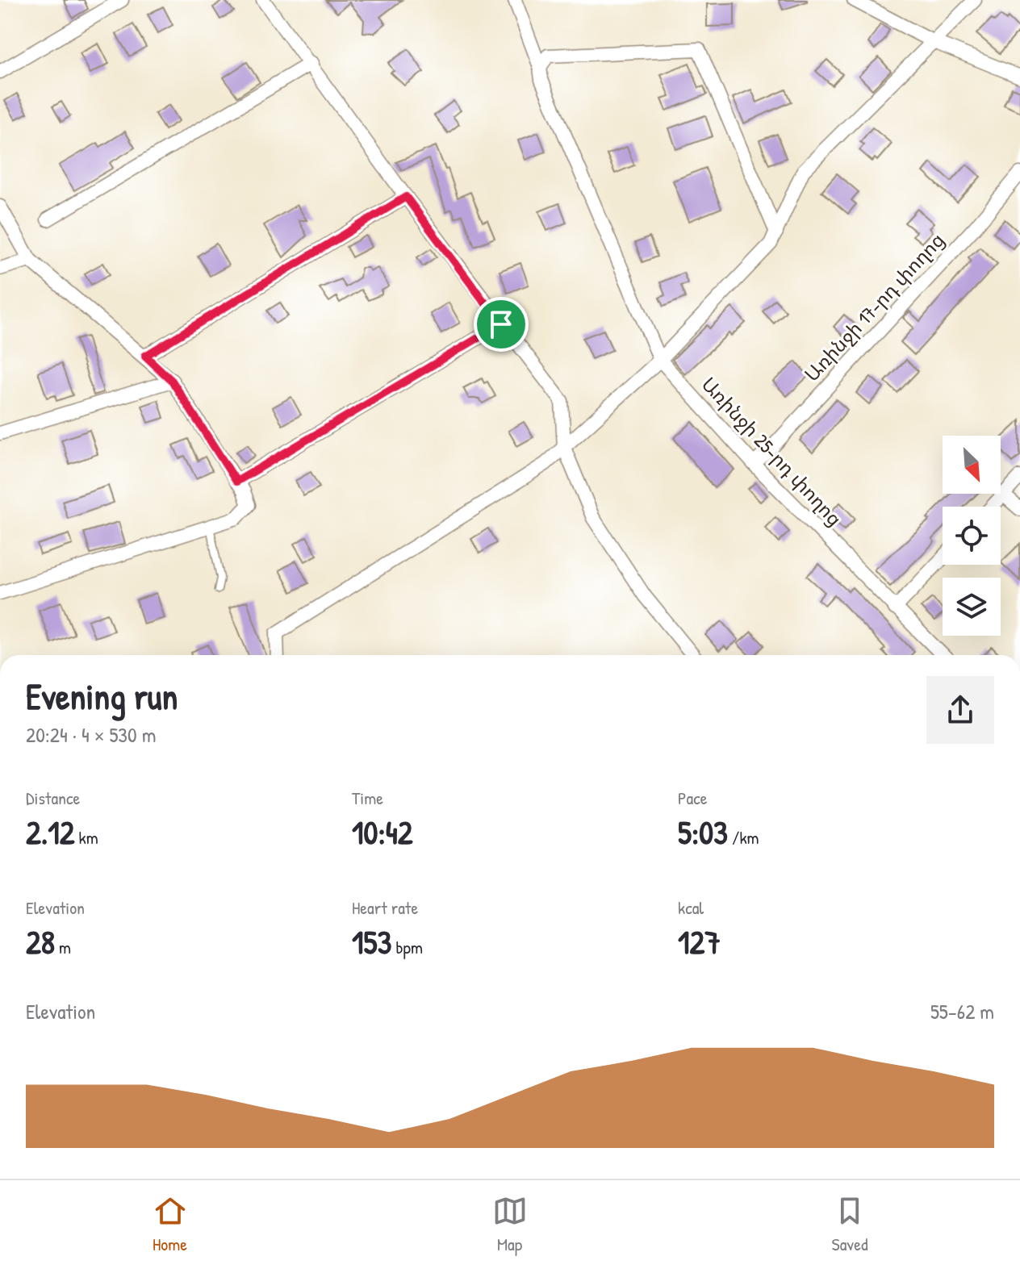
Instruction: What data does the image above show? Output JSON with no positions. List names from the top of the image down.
{
  "streets": {
    "street": ["Առինջի 17-րդ փողոց", "Առինջի 25-րդ փողոց"]
  },
  "crossings": [
    ["Առինջի 17-րդ փողոց", "Առինջի 25-րդ փողոց"]
  ],
  "north": "bottom right",
  "page": {
    "heading": ["Evening run", "20:24 · 4 × 530 m"],
    "stats": [
      ["Distance", "2.12 km"],
      ["Time", "10:42"],
      ["Pace", "5:03 /km"],
      ["Elevation", "28 m"],
      ["Heart rate", "153 bpm"],
      ["kcal", "127"]
    ],
    "chart": ["Elevation", "55–62 m"],
    "tabs": ["Home", "Map", "Saved"]
  }
}
